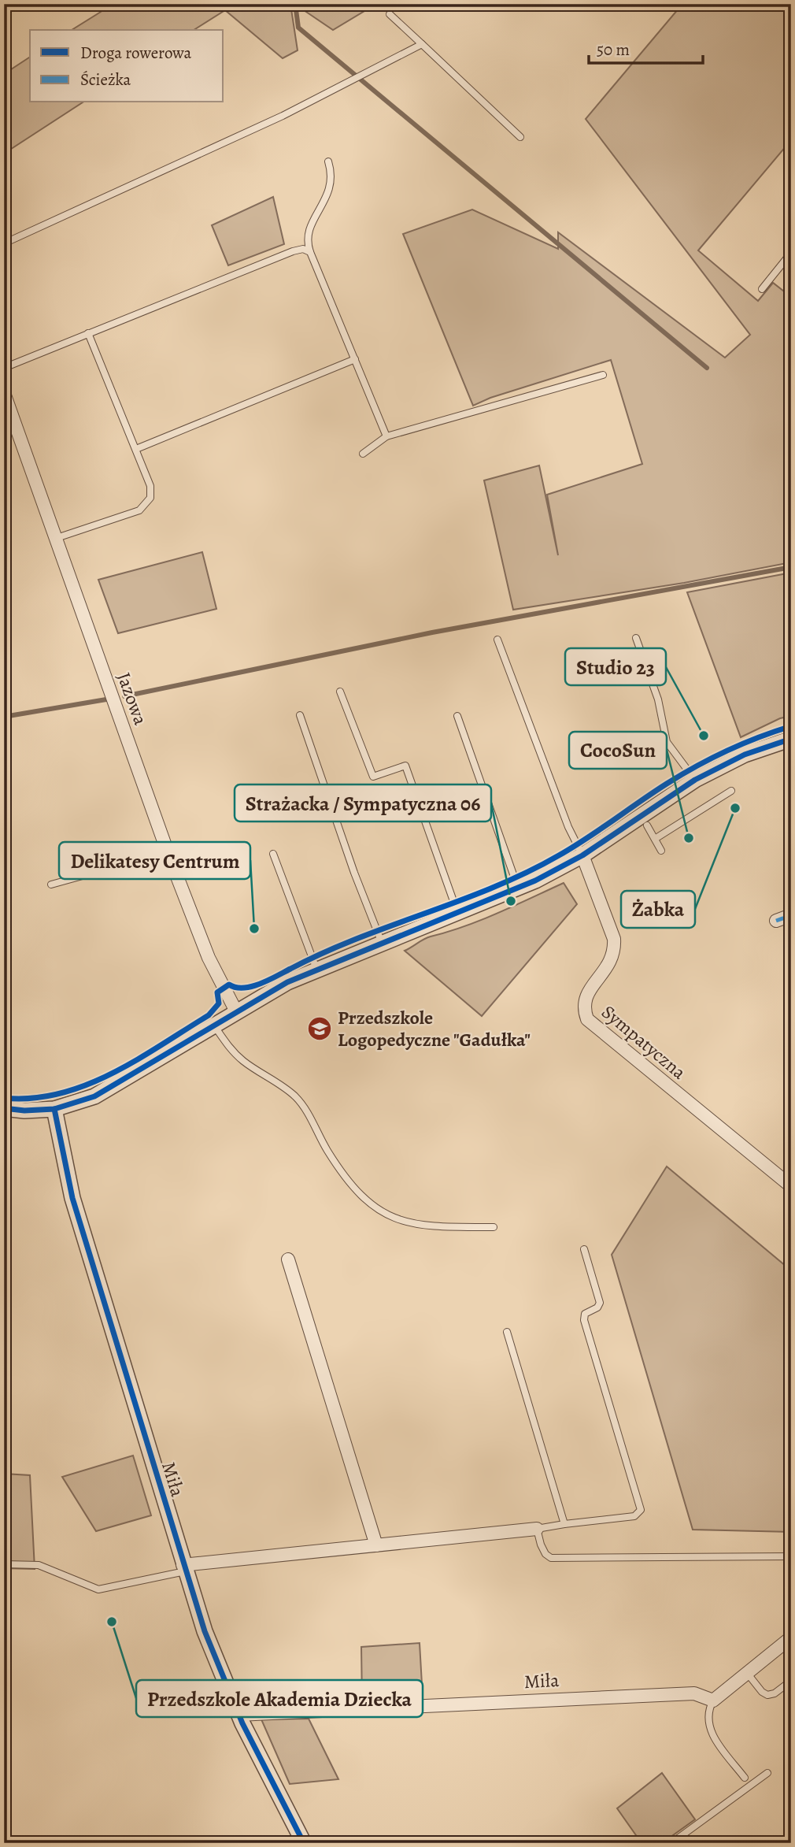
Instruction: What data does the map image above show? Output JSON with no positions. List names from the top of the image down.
{
  "streets": {
    "street": ["Jazowa", "Sympatyczna", "Miła"]
  },
  "places": {
    "other": [
      "Studio 23",
      "Żabka",
      "CocoSun",
      "Strażacka / Sympatyczna 06",
      "Delikatesy Centrum",
      "Przedszkole Akademia Dziecka"
    ],
    "school or university": ["Przedszkole Logopedyczne \"Gadułka\""]
  },
  "legend": ["Droga rowerowa", "Ścieżka"],
  "scale_bar": "50 m"
}
